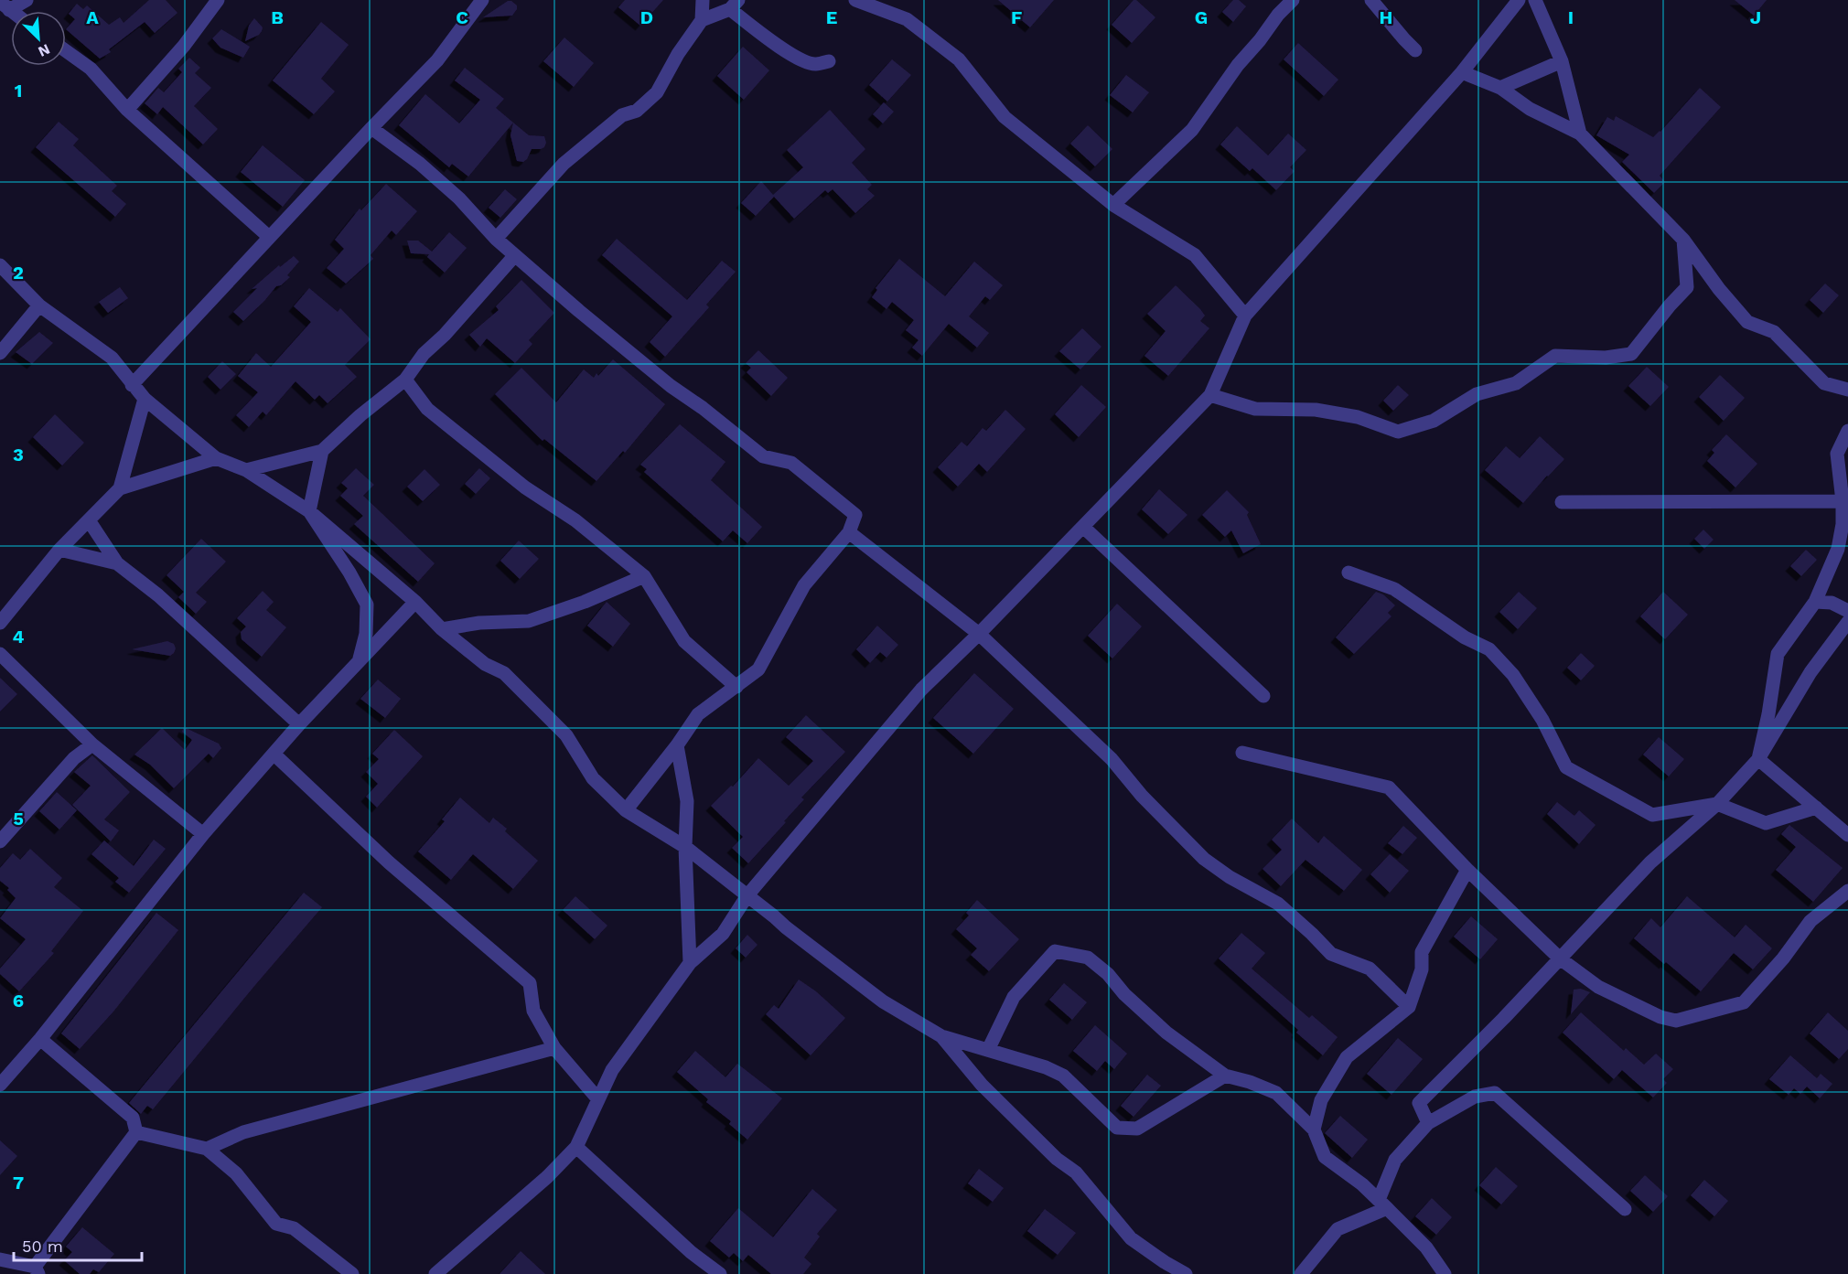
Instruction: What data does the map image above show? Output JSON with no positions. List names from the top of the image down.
{
  "scale_bar": "50 m",
  "north": "bottom right",
  "grid": {
    "columns": [
      "A",
      "B",
      "C",
      "D",
      "E",
      "F",
      "G",
      "H",
      "I",
      "J"
    ],
    "rows": [
      "1",
      "2",
      "3",
      "4",
      "5",
      "6",
      "7"
    ]
  }
}
